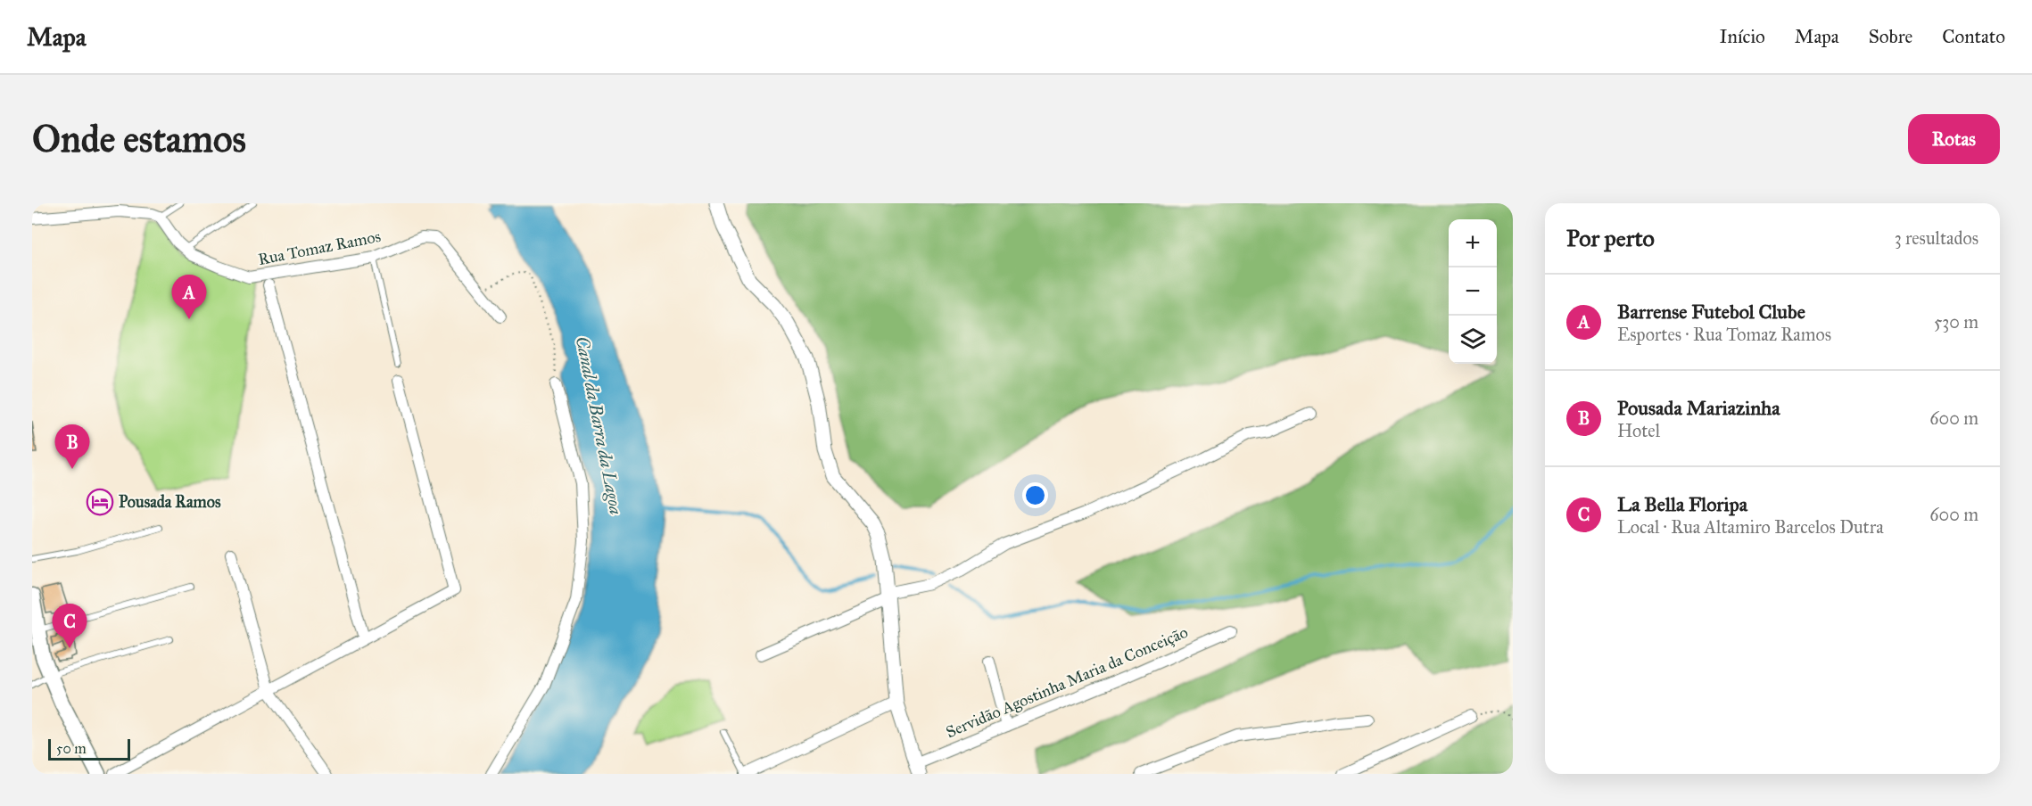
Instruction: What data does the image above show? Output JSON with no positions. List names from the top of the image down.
{
  "streets": {
    "street": ["Rua Tomaz Ramos", "Servidão Agostinha Maria da Conceição"]
  },
  "water": ["Canal da Barra da Lagoa"],
  "places": {
    "hotel": ["Pousada Ramos"]
  },
  "scale_bar": "50 m",
  "page": {
    "header": "Mapa",
    "nav": [
      "Início",
      "Mapa",
      "Sobre",
      "Contato"
    ],
    "buttons": "Rotas",
    "title": "Onde estamos",
    "heading": ["Por perto", "3 resultados"],
    "map_buttons": ["+", "−"],
    "list": [
      {
        "mark": "A",
        "name": "Barrense Futebol Clube",
        "note": "Esportes · Rua Tomaz Ramos",
        "value": "530 m"
      },
      {
        "mark": "B",
        "name": "Pousada Mariazinha",
        "note": "Hotel",
        "value": "600 m"
      },
      {
        "mark": "C",
        "name": "La Bella Floripa",
        "note": "Local · Rua Altamiro Barcelos Dutra",
        "value": "600 m"
      }
    ],
    "pins": ["A", "B", "C"],
    "scale": "50 m"
  }
}
